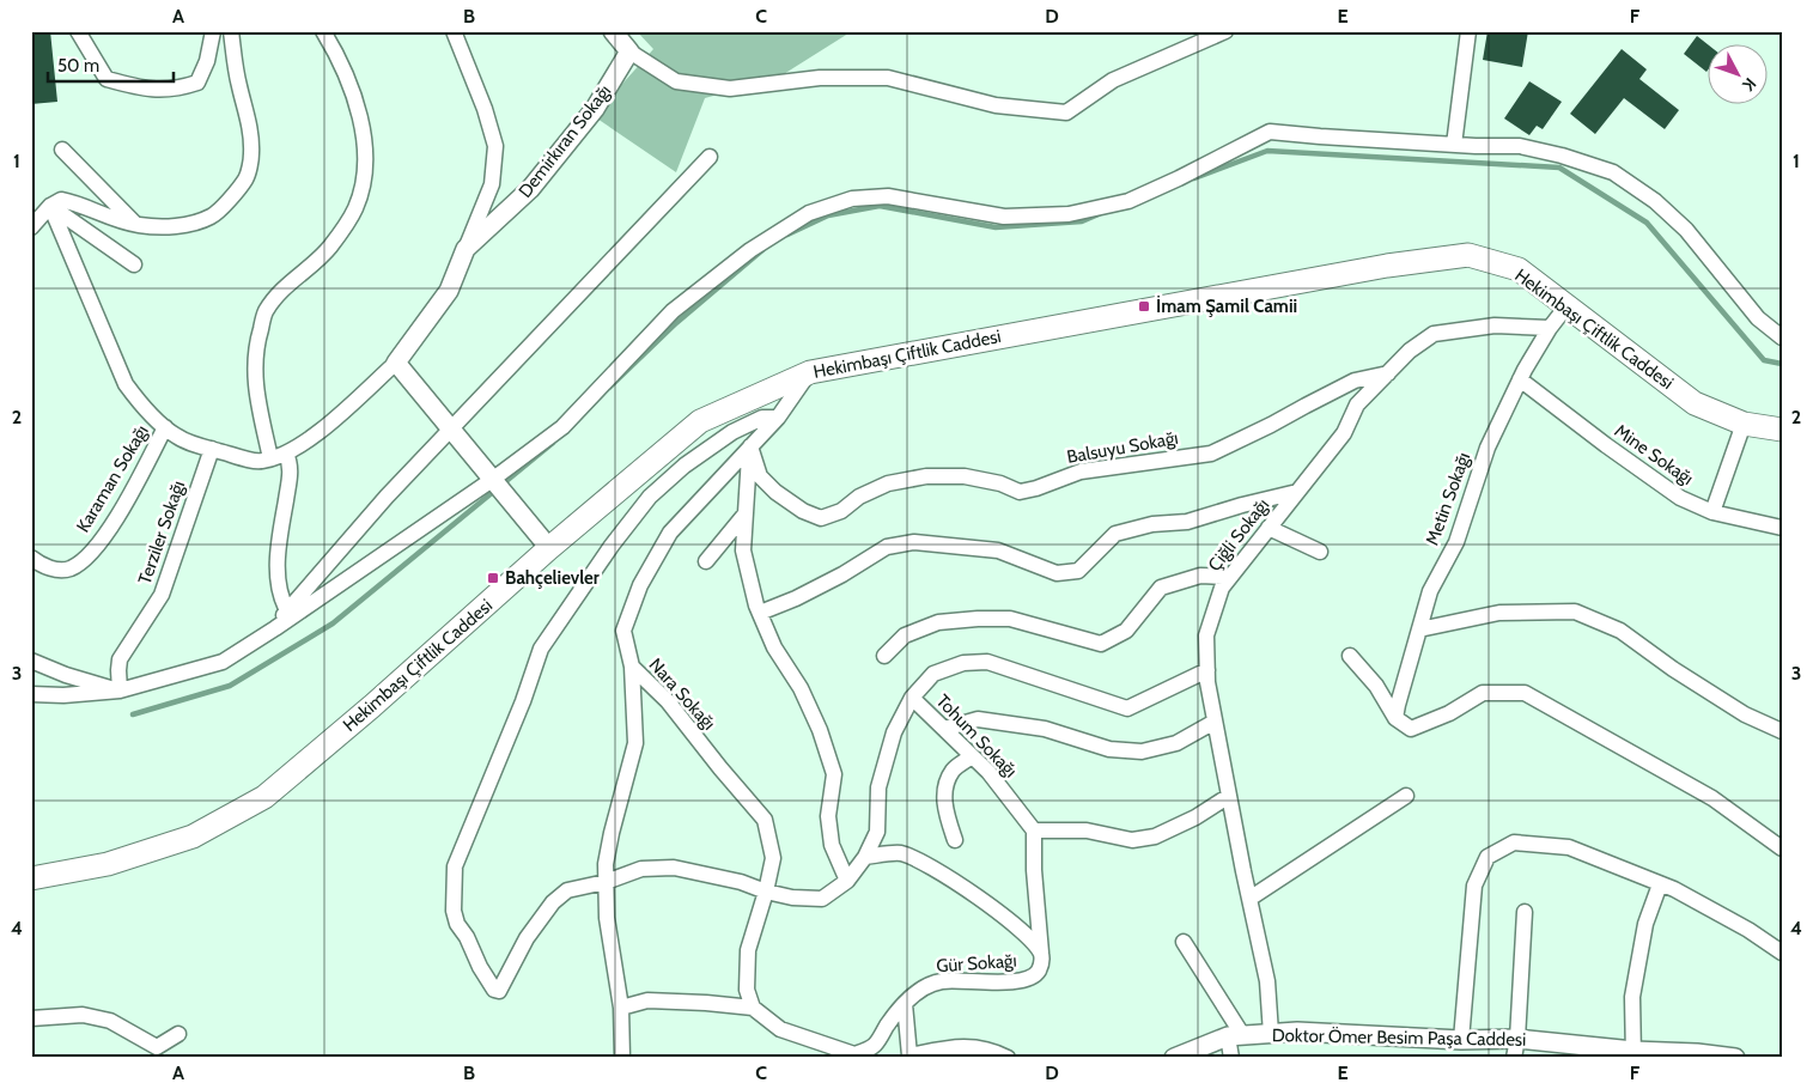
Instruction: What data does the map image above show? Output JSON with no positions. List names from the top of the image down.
{
  "streets": {
    "main road": ["Hekimbaşı Çiftlik Caddesi"],
    "street": [
      "Demirkıran Sokağı",
      "Balsuyu Sokağı",
      "Mine Sokağı",
      "Karaman Sokağı",
      "Metin Sokağı",
      "Terziler Sokağı",
      "Çiğli Sokağı",
      "Nara Sokağı",
      "Tohum Sokağı",
      "Gür Sokağı",
      "Doktor Ömer Besim Paşa Caddesi"
    ]
  },
  "crossings": [
    ["Hekimbaşı Çiftlik Caddesi", "Metin Sokağı"],
    ["Hekimbaşı Çiftlik Caddesi", "Nara Sokağı"],
    ["Balsuyu Sokağı", "Çiğli Sokağı"],
    ["Balsuyu Sokağı", "Nara Sokağı"],
    ["Mine Sokağı", "Metin Sokağı"],
    ["Metin Sokağı", "Çiğli Sokağı"],
    ["Çiğli Sokağı", "Doktor Ömer Besim Paşa Caddesi"],
    ["Nara Sokağı", "Gür Sokağı"]
  ],
  "places": {
    "transit": ["İmam Şamil Camii", "Bahçelievler"]
  },
  "scale_bar": "50 m",
  "north": "bottom right",
  "grid": {
    "columns": [
      "A",
      "B",
      "C",
      "D",
      "E",
      "F"
    ],
    "rows": [
      "1",
      "2",
      "3",
      "4"
    ]
  }
}
